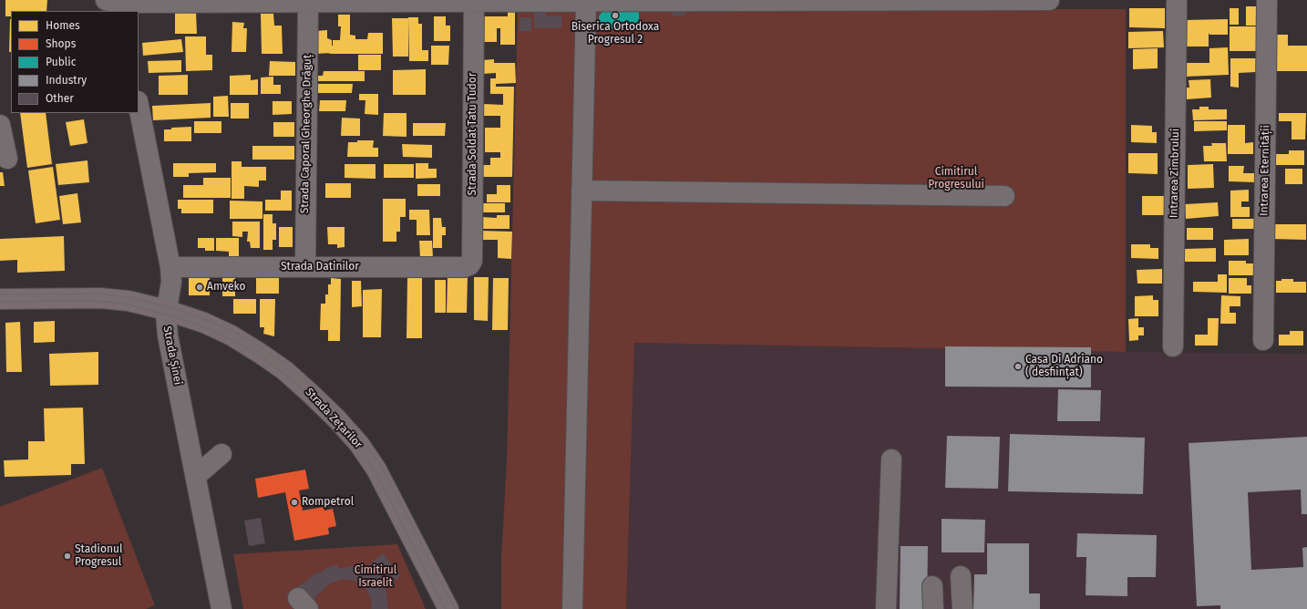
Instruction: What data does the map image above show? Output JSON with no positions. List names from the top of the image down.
{
  "streets": {
    "main road": ["Strada Zețarilor"],
    "street": [
      "Strada Caporal Gheorghe Drăguț",
      "Strada Soldat Tatu Tudor",
      "Intrarea Eternității",
      "Intrarea Zimbrului",
      "Strada Datinilor",
      "Strada Șinei"
    ]
  },
  "crossings": [
    ["Strada Caporal Gheorghe Drăguț", "Strada Datinilor"],
    ["Strada Soldat Tatu Tudor", "Strada Datinilor"],
    ["Strada Datinilor", "Strada Șinei"],
    ["Strada Șinei", "Strada Zețarilor"]
  ],
  "parks": ["Cimitirul Progresului", "Cimitirul Israelit"],
  "places": [
    "Biserica Ortodoxa Progresul 2",
    "Amveko",
    "Casa Di Adriano ( desființat)",
    "Rompetrol",
    "Stadionul Progresul"
  ],
  "legend": [
    "Homes",
    "Shops",
    "Public",
    "Industry",
    "Other"
  ]
}
